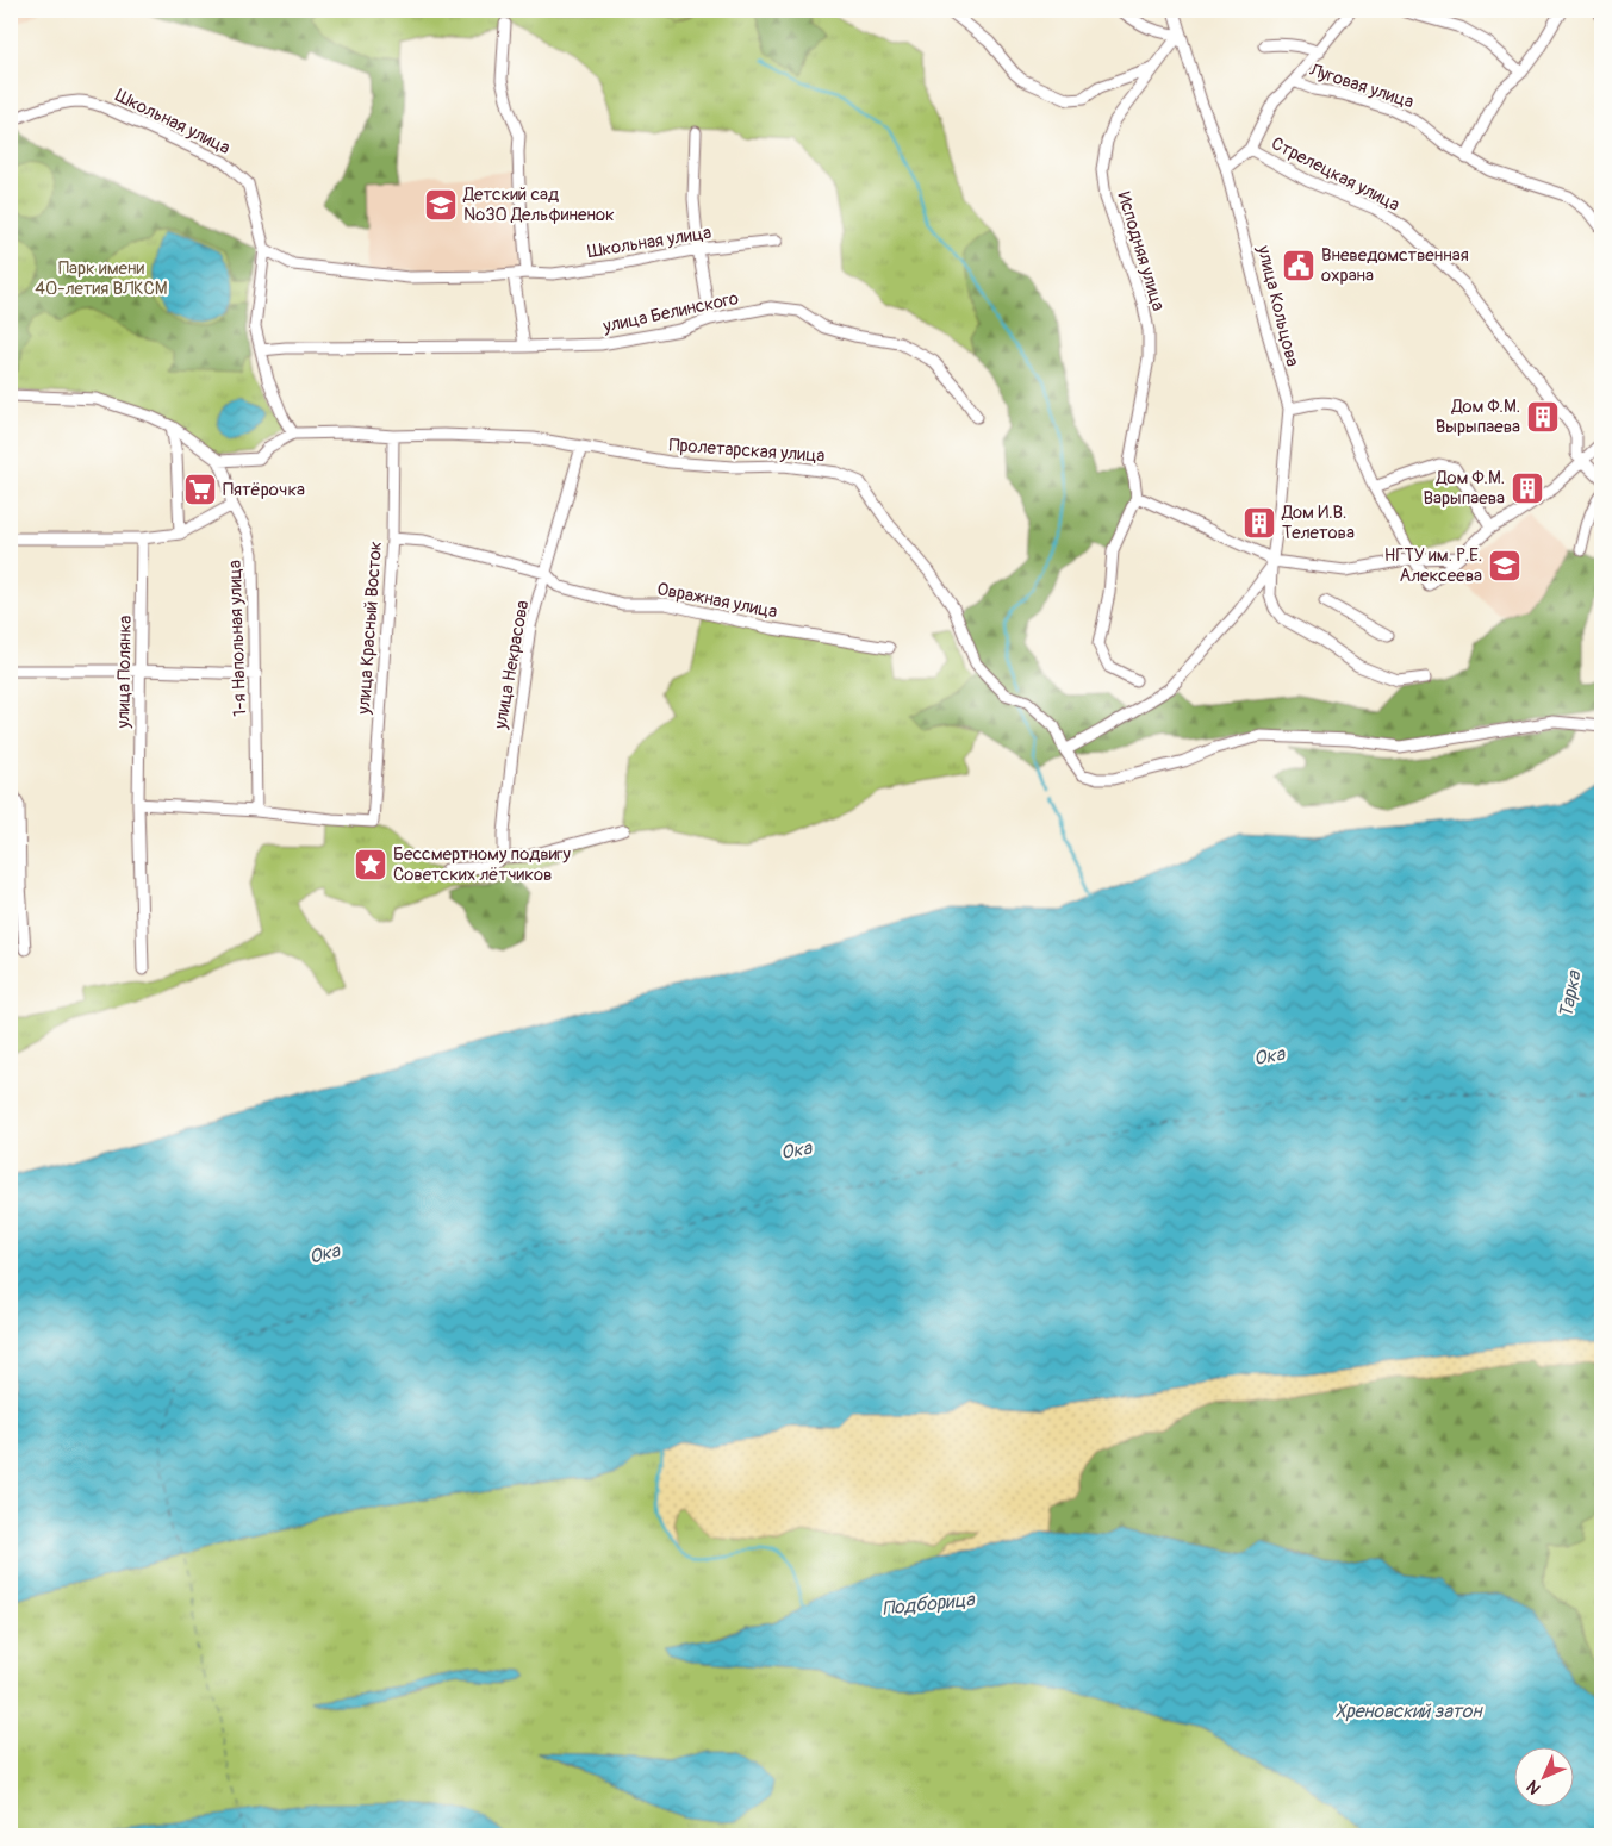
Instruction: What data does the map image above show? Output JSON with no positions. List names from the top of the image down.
{
  "streets": {
    "street": [
      "Луговая улица",
      "Школьная улица",
      "Стрелецкая улица",
      "Исподняя улица",
      "улица Кольцова",
      "улица Белинского",
      "Пролетарская улица",
      "Овражная улица",
      "улица Красный Восток",
      "1-я Напольная улица",
      "улица Некрасова",
      "улица Полянка"
    ]
  },
  "crossings": [
    ["Исподняя улица", "улица Кольцова"],
    ["улица Кольцова", "Пролетарская улица"],
    ["Пролетарская улица", "улица Красный Восток"],
    ["Пролетарская улица", "улица Некрасова"],
    ["Овражная улица", "улица Красный Восток"],
    ["Овражная улица", "улица Некрасова"],
    ["улица Красный Восток", "1-я Напольная улица"]
  ],
  "water": [
    "Тарка",
    "Ока",
    "Подборица",
    "Хреновский затон"
  ],
  "parks": ["Парк имени 40-летия ВЛКСМ"],
  "places": {
    "school or university": ["Детский сад №30 Дельфиненок", "НГТУ им. Р.Е. Алексеева"],
    "public building": ["Вневедомственная охрана"],
    "building": ["Дом Ф.М. Вырыпаева", "Дом Ф.М. Варыпаева", "Дом И.В. Телетова"],
    "supermarket": ["Пятёрочка"],
    "place": ["Бессмертному подвигу Советских лётчиков"]
  },
  "north": "bottom left"
}
